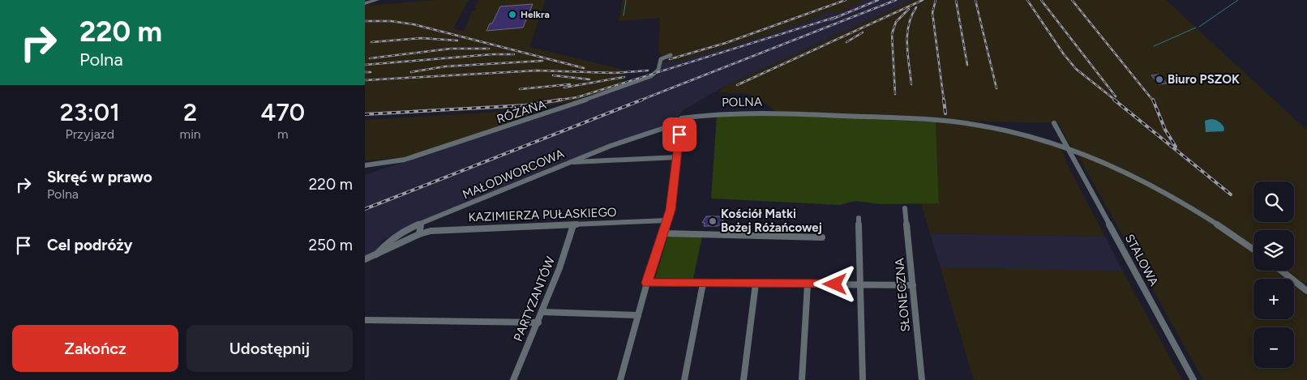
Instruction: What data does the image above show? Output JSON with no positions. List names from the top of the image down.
{
  "streets": {
    "street": [
      "POLNA",
      "RÓŻANA",
      "MAŁODWORCOWA",
      "KAZIMIERZA PUŁASKIEGO",
      "STALOWA",
      "SŁONECZNA",
      "PARTYZANTÓW"
    ]
  },
  "crossings": [
    ["POLNA", "MAŁODWORCOWA"],
    ["POLNA", "STALOWA"],
    ["KAZIMIERZA PUŁASKIEGO", "PARTYZANTÓW"]
  ],
  "places": ["Helkra", "Biuro PSZOK", "Kościół Matki Bożej Różańcowej"],
  "page": {
    "turn": ["220 m", "Polna"],
    "eta": [
      "23:01",
      "Przyjazd",
      "2",
      "min",
      "470",
      "m"
    ],
    "list": [
      {
        "name": "Skręć w prawo",
        "note": "Polna",
        "value": "220 m"
      },
      {
        "name": "Cel podróży",
        "value": "250 m"
      }
    ],
    "map_buttons": ["+", "−"],
    "buttons": ["Zakończ", "Udostępnij"]
  }
}
